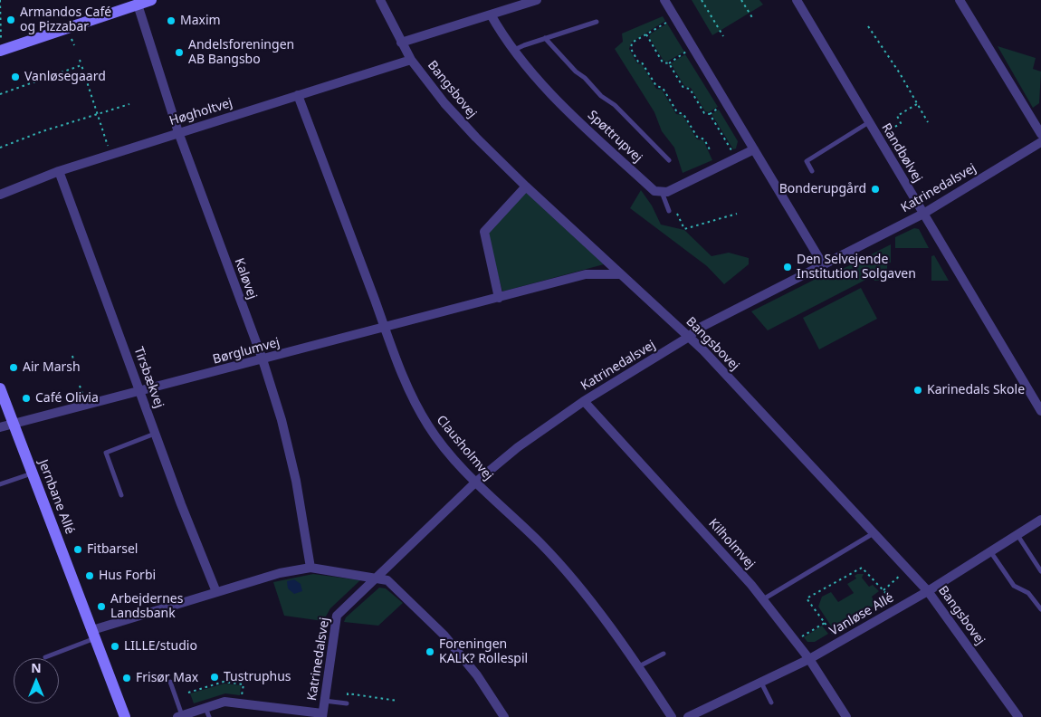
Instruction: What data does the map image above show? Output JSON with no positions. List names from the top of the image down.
{
  "streets": {
    "street": [
      "Bangsbovej",
      "Høgholtvej",
      "Spøttrupvej",
      "Randbølvej",
      "Katrinedalsvej",
      "Kaløvej",
      "Børglumvej",
      "Tirsbækvej",
      "Clausholmvej",
      "Jernbane Allé",
      "Kilholmvej",
      "Vanløse Allé"
    ]
  },
  "crossings": [
    ["Bangsbovej", "Høgholtvej"],
    ["Bangsbovej", "Katrinedalsvej"],
    ["Bangsbovej", "Børglumvej"],
    ["Bangsbovej", "Vanløse Allé"],
    ["Høgholtvej", "Kaløvej"],
    ["Høgholtvej", "Tirsbækvej"],
    ["Høgholtvej", "Clausholmvej"],
    ["Randbølvej", "Katrinedalsvej"],
    ["Katrinedalsvej", "Clausholmvej"],
    ["Katrinedalsvej", "Kilholmvej"],
    ["Kaløvej", "Børglumvej"],
    ["Børglumvej", "Tirsbækvej"],
    ["Børglumvej", "Clausholmvej"],
    ["Børglumvej", "Jernbane Allé"],
    ["Kilholmvej", "Vanløse Allé"]
  ],
  "places": [
    "Armandos Café og Pizzabar",
    "Maxim",
    "Andelsforeningen AB Bangsbo",
    "Vanløsegaard",
    "Bonderupgård",
    "Den Selvejende Institution Solgaven",
    "Air Marsh",
    "Karinedals Skole",
    "Café Olivia",
    "Fitbarsel",
    "Hus Forbi",
    "Arbejdernes Landsbank",
    "LILLE/studio",
    "Foreningen KALK? Rollespil",
    "Tustruphus",
    "Frisør Max"
  ],
  "north": "top"
}
